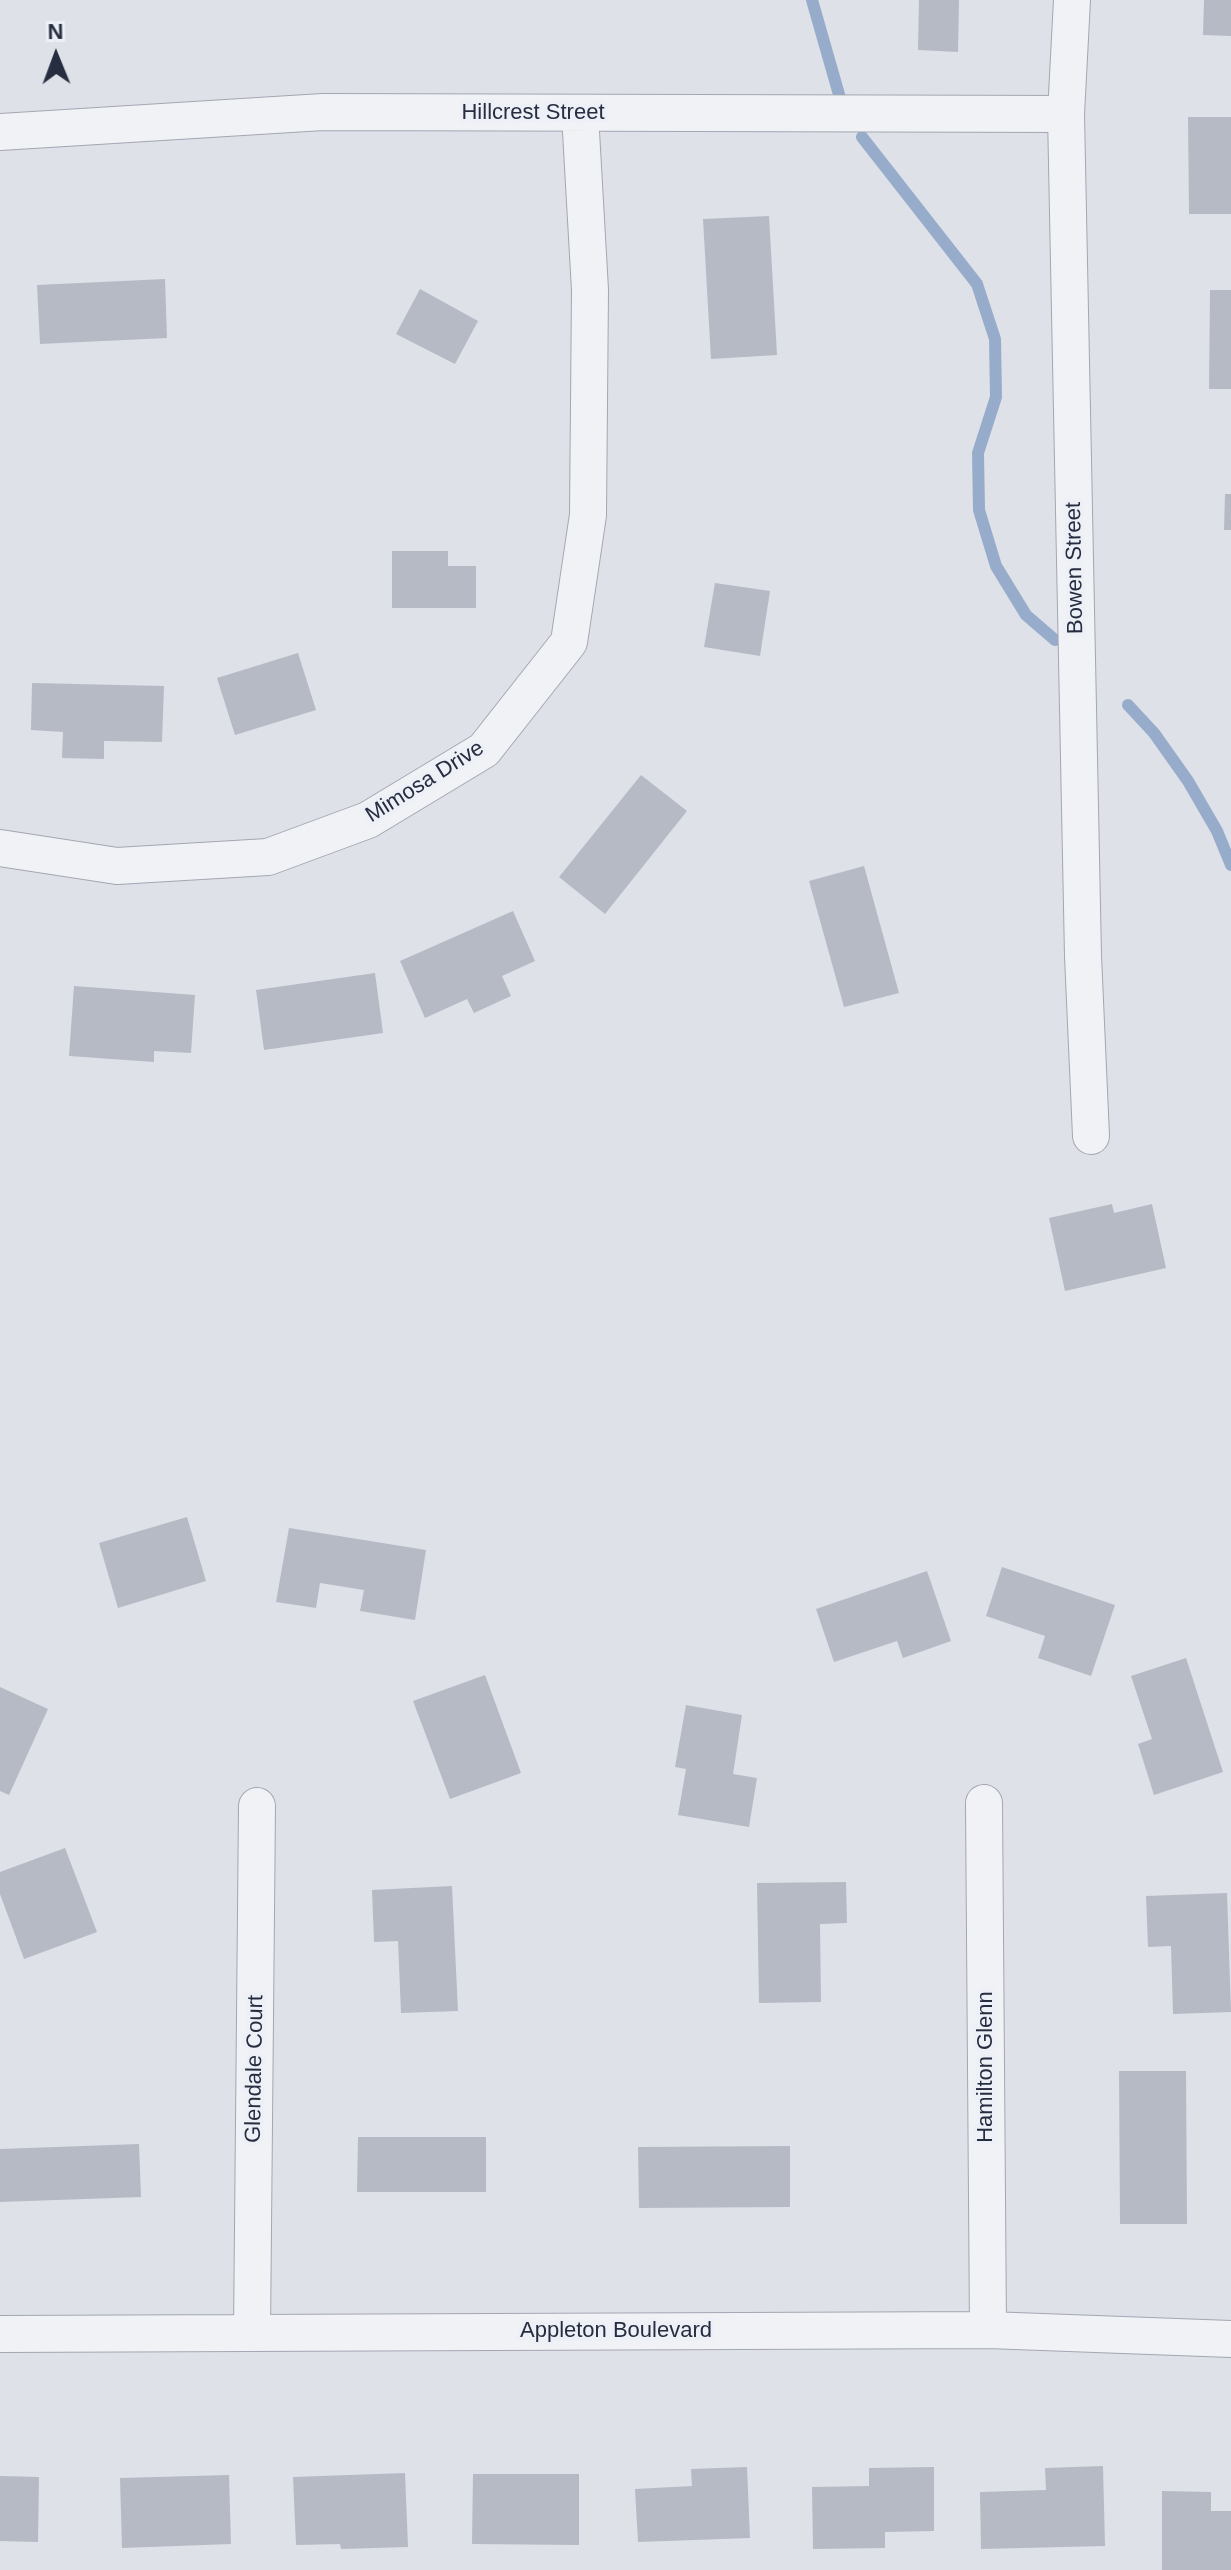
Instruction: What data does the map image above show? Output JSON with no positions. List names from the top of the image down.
{
  "streets": {
    "street": [
      "Hillcrest Street",
      "Bowen Street",
      "Mimosa Drive",
      "Hamilton Glenn",
      "Glendale Court",
      "Appleton Boulevard"
    ]
  },
  "crossings": [
    ["Hillcrest Street", "Bowen Street"],
    ["Hillcrest Street", "Mimosa Drive"],
    ["Hamilton Glenn", "Appleton Boulevard"],
    ["Glendale Court", "Appleton Boulevard"]
  ],
  "north": "top"
}
